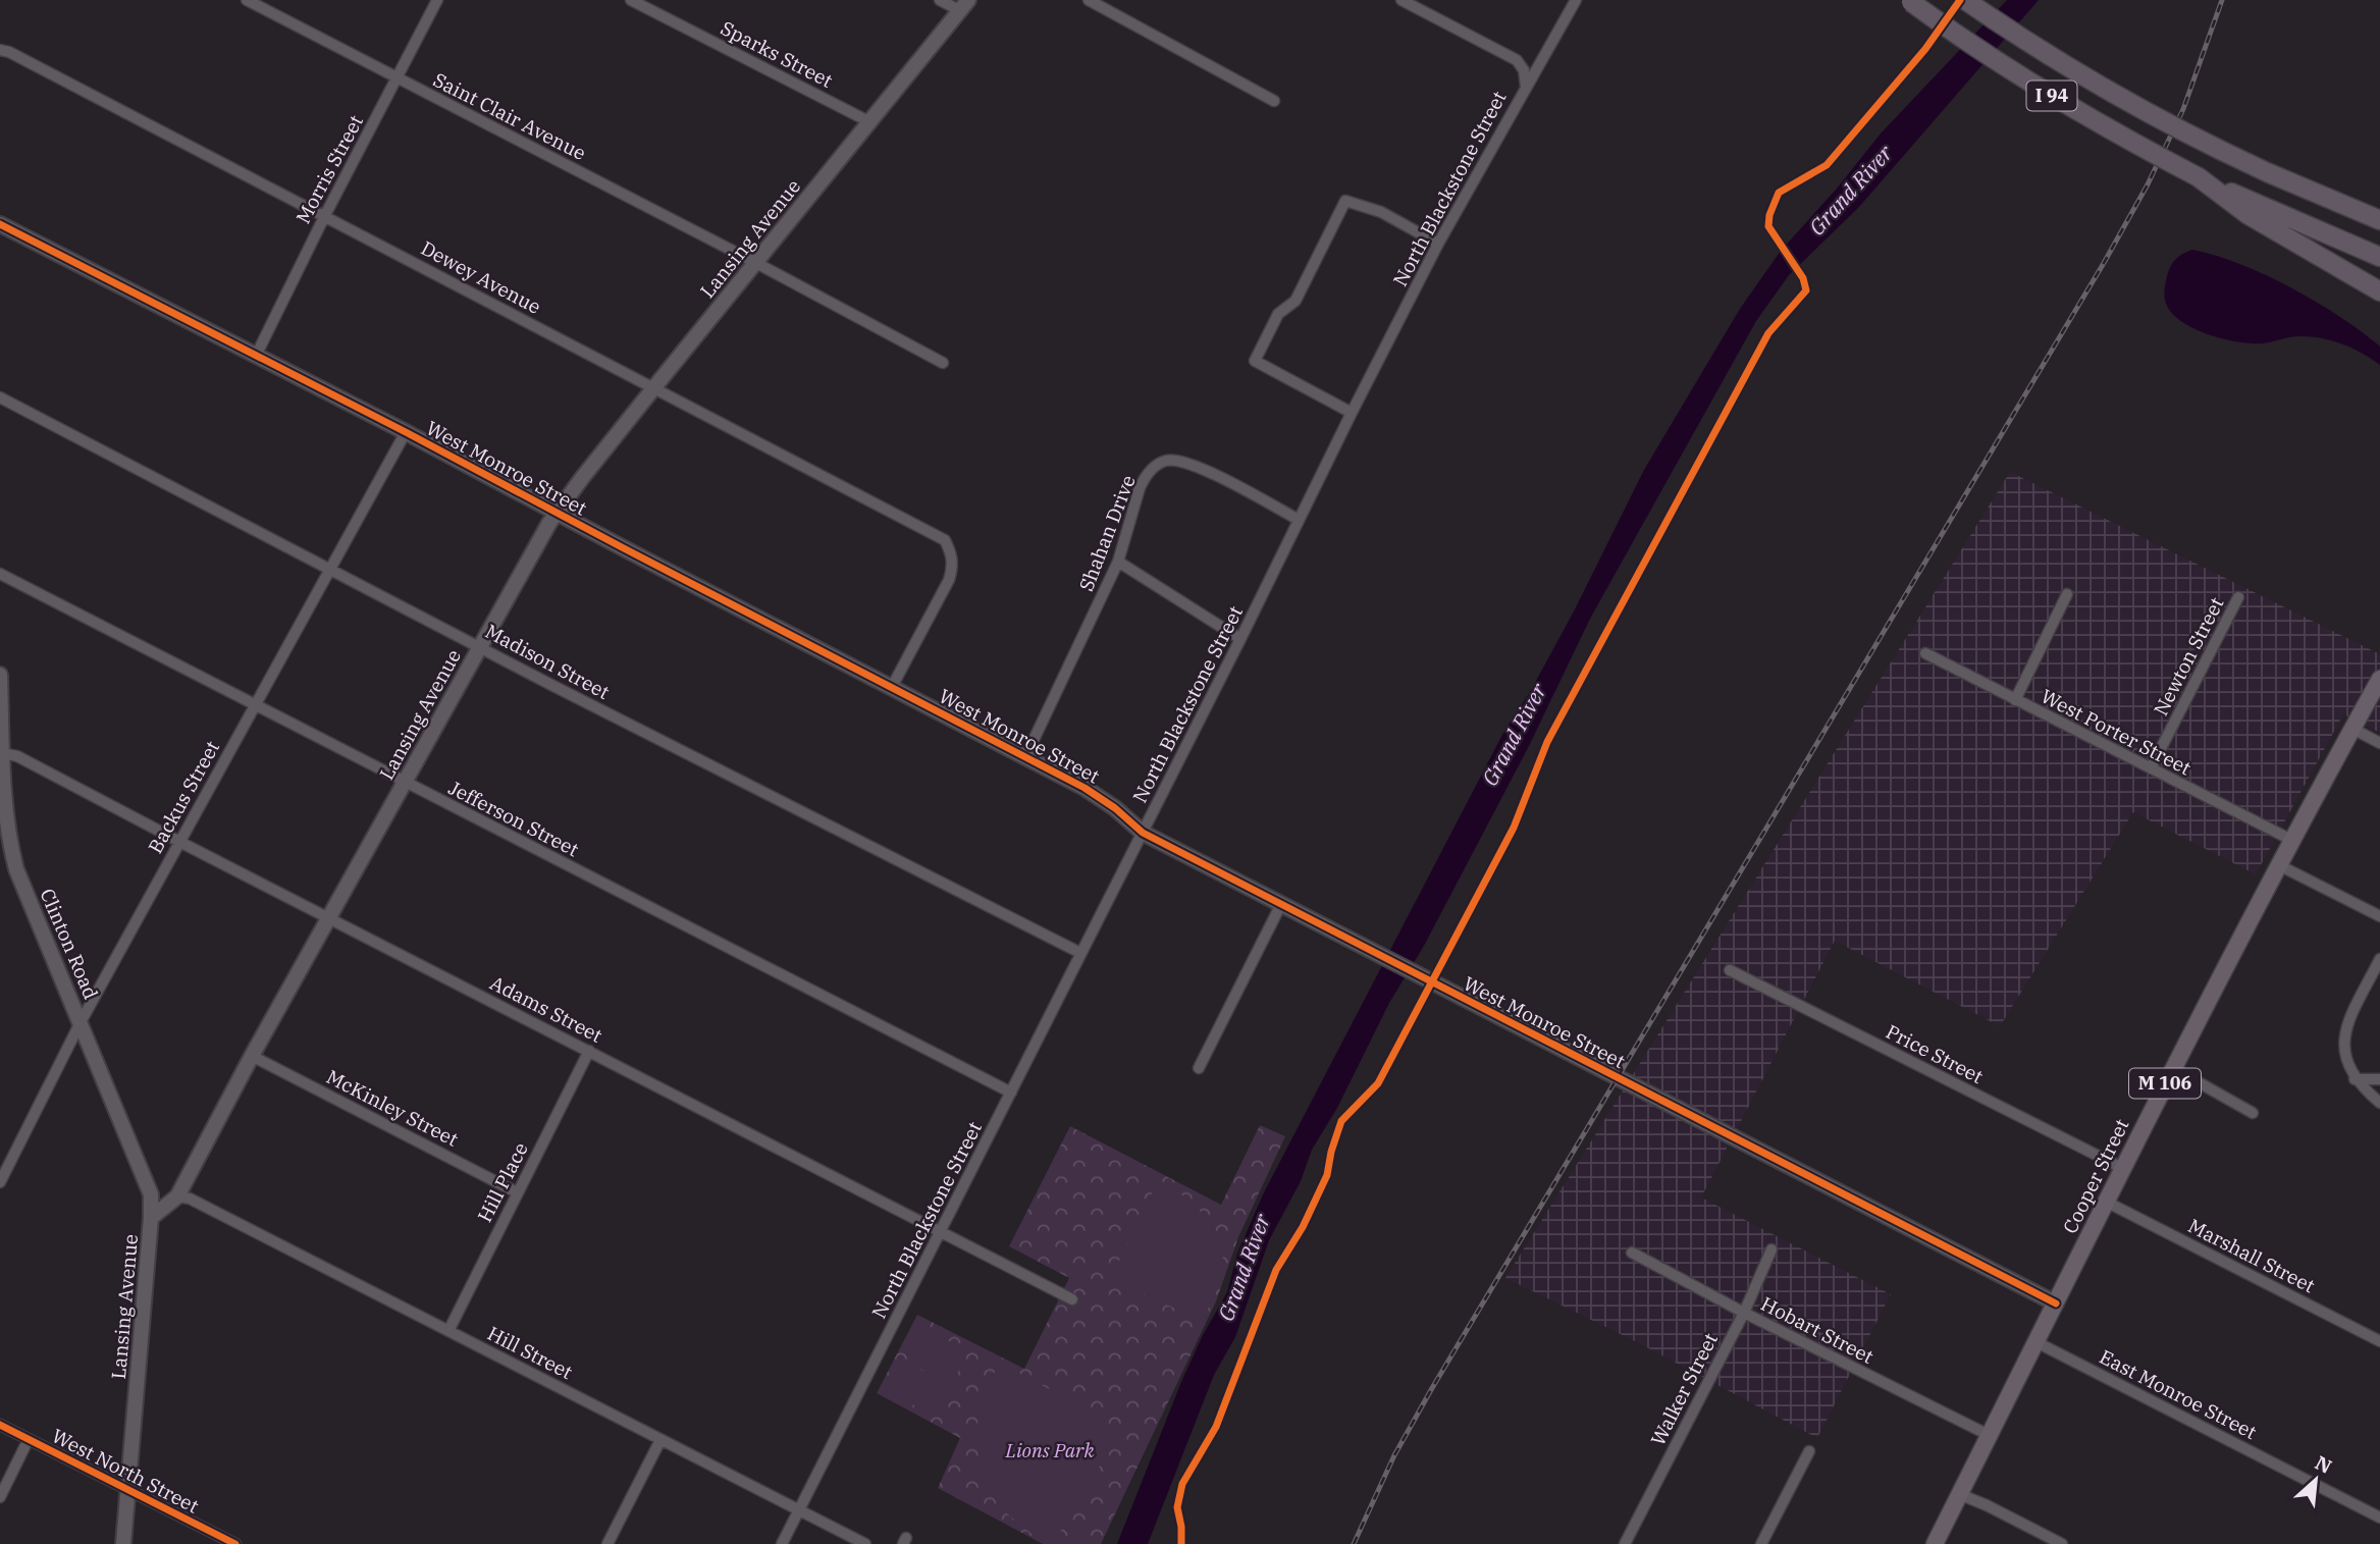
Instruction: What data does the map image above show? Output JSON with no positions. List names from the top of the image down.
{
  "streets": {
    "highway": ["I 94"],
    "main road": [
      "Lansing Avenue",
      "West Monroe Street",
      "Clinton Road",
      "M 106",
      "Cooper Street"
    ],
    "street": [
      "Sparks Street",
      "Saint Clair Avenue",
      "Morris Street",
      "North Blackstone Street",
      "Dewey Avenue",
      "Shahan Drive",
      "Newton Street",
      "Madison Street",
      "West Porter Street",
      "Backus Street",
      "Jefferson Street",
      "Adams Street",
      "Price Street",
      "McKinley Street",
      "Hill Place",
      "Marshall Street",
      "Hobart Street",
      "Hill Street",
      "Walker Street",
      "East Monroe Street",
      "West North Street"
    ]
  },
  "crossings": [
    ["Sparks Street", "Lansing Avenue"],
    ["Saint Clair Avenue", "Morris Street"],
    ["Saint Clair Avenue", "Lansing Avenue"],
    ["Morris Street", "Dewey Avenue"],
    ["Morris Street", "West Monroe Street"],
    ["North Blackstone Street", "West Monroe Street"],
    ["North Blackstone Street", "Shahan Drive"],
    ["North Blackstone Street", "Madison Street"],
    ["North Blackstone Street", "Jefferson Street"],
    ["North Blackstone Street", "Adams Street"],
    ["North Blackstone Street", "Hill Street"],
    ["Lansing Avenue", "Dewey Avenue"],
    ["Lansing Avenue", "West Monroe Street"],
    ["Lansing Avenue", "Madison Street"],
    ["Lansing Avenue", "Jefferson Street"],
    ["Lansing Avenue", "Clinton Road"],
    ["Lansing Avenue", "Adams Street"],
    ["Lansing Avenue", "McKinley Street"],
    ["Lansing Avenue", "Hill Street"],
    ["Lansing Avenue", "West North Street"],
    ["Dewey Avenue", "West Monroe Street"],
    ["West Monroe Street", "Shahan Drive"],
    ["West Monroe Street", "Backus Street"],
    ["West Monroe Street", "Cooper Street"],
    ["Newton Street", "West Porter Street"],
    ["Madison Street", "Backus Street"],
    ["West Porter Street", "Cooper Street"],
    ["Backus Street", "Jefferson Street"],
    ["Backus Street", "Clinton Road"],
    ["Backus Street", "Adams Street"],
    ["Clinton Road", "Adams Street"],
    ["Adams Street", "Hill Place"],
    ["Price Street", "Cooper Street"],
    ["McKinley Street", "Hill Place"],
    ["Cooper Street", "Marshall Street"],
    ["Cooper Street", "Hobart Street"],
    ["Cooper Street", "East Monroe Street"],
    ["Hill Place", "Hill Street"],
    ["Hobart Street", "Walker Street"]
  ],
  "water": ["Grand River"],
  "parks": ["Lions Park"],
  "north": "top right"
}
